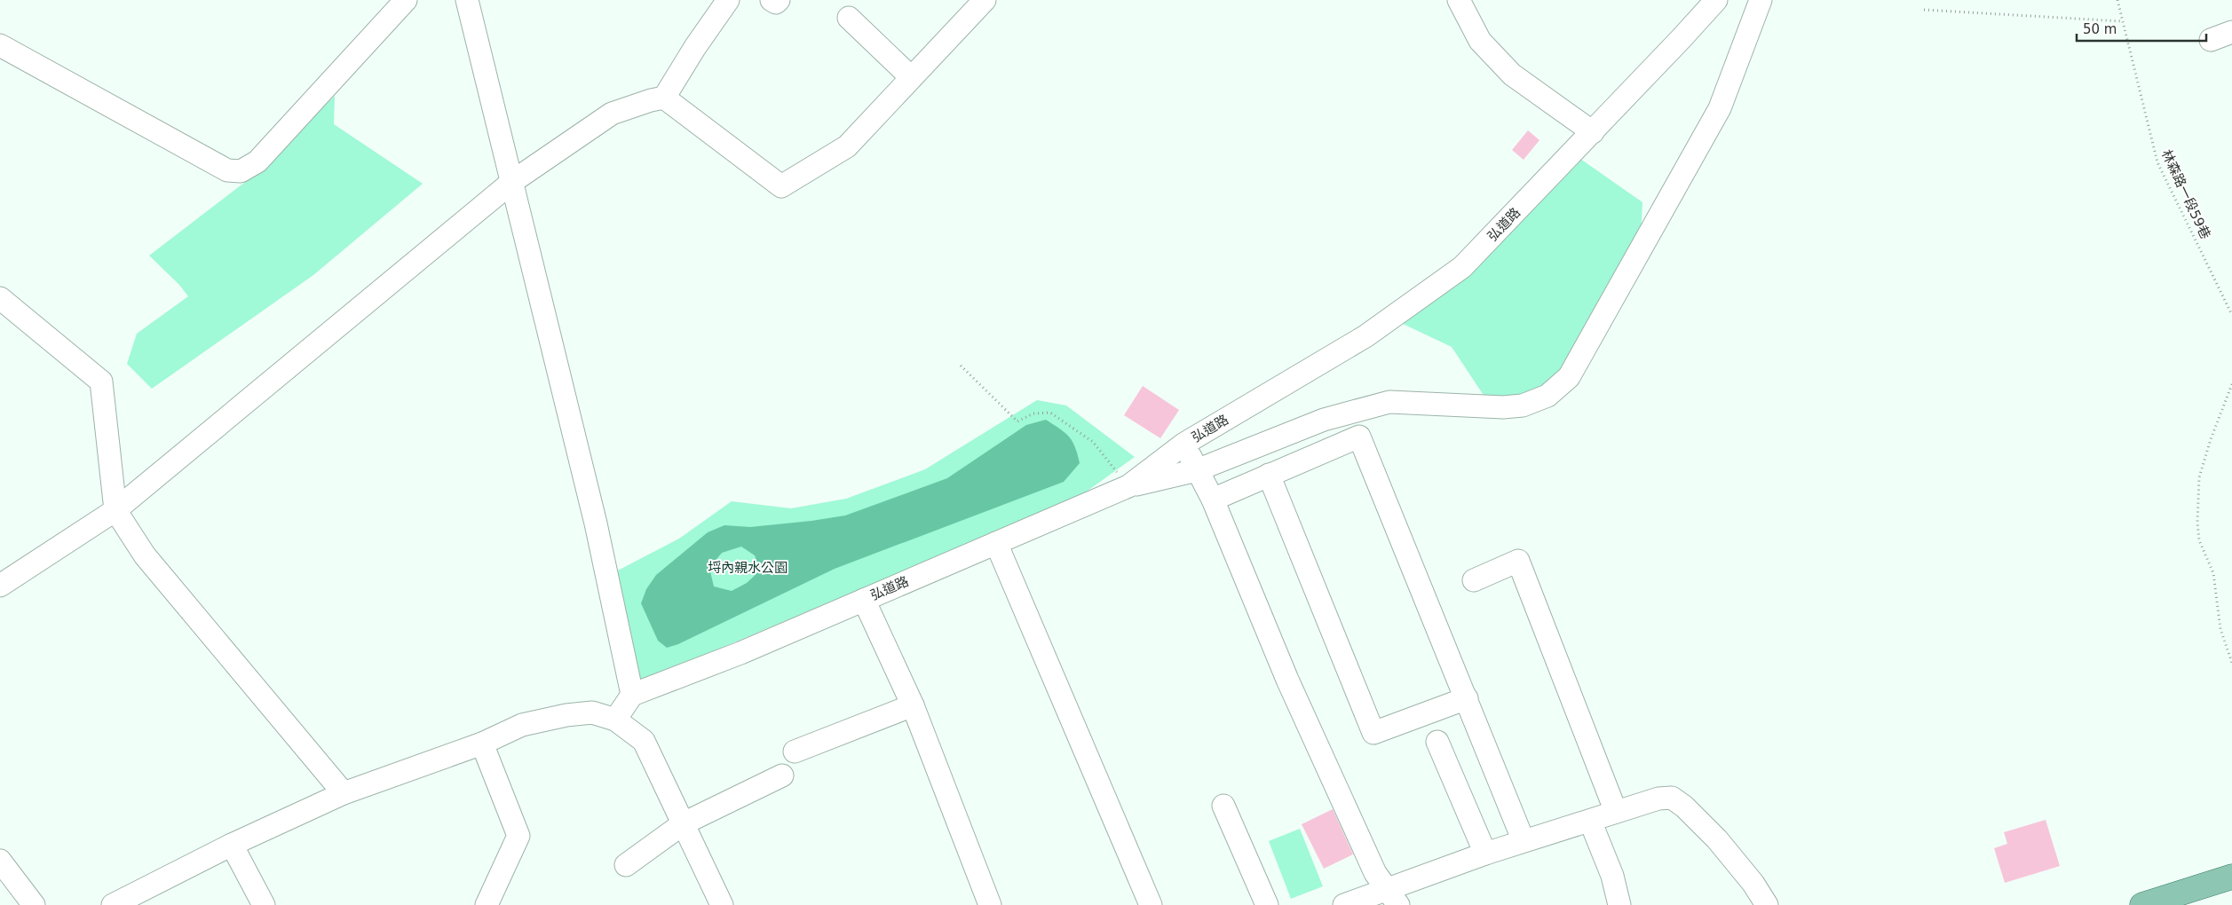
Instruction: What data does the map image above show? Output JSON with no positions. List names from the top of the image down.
{
  "streets": {
    "street": ["弘道路"],
    "path": ["林森路一段59巷"]
  },
  "parks": ["埒內親水公園"],
  "scale_bar": "50 m"
}
